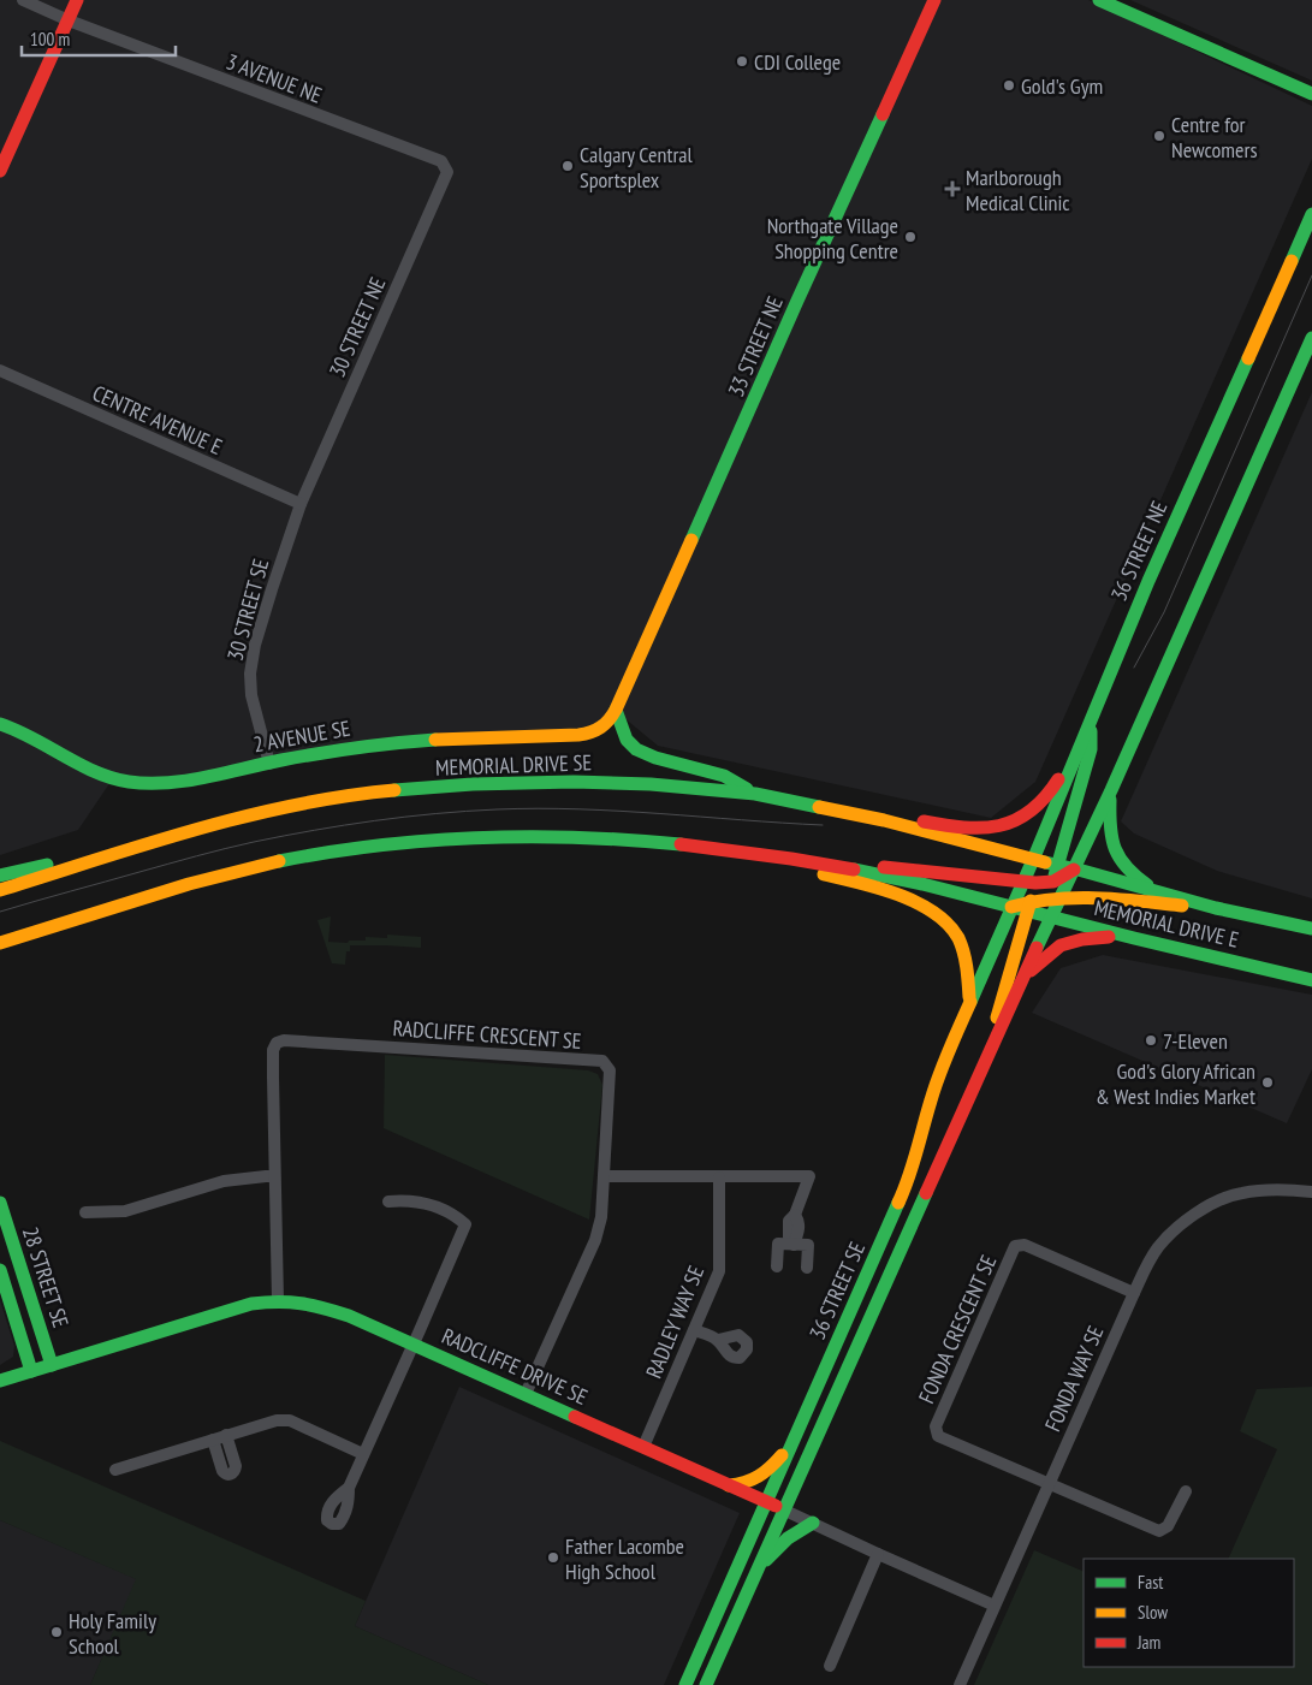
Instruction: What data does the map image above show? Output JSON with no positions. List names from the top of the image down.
{
  "streets": {
    "main road": [
      "33 STREET NE",
      "36 STREET NE",
      "2 AVENUE SE",
      "MEMORIAL DRIVE SE",
      "MEMORIAL DRIVE E",
      "28 STREET SE",
      "36 STREET SE",
      "RADCLIFFE DRIVE SE"
    ],
    "street": [
      "3 AVENUE NE",
      "30 STREET NE",
      "CENTRE AVENUE E",
      "30 STREET SE",
      "RADCLIFFE CRESCENT SE",
      "RADLEY WAY SE",
      "FONDA CRESCENT SE",
      "FONDA WAY SE"
    ]
  },
  "crossings": [
    ["3 AVENUE NE", "30 STREET NE"],
    ["30 STREET NE", "CENTRE AVENUE E"],
    ["30 STREET NE", "30 STREET SE"],
    ["33 STREET NE", "2 AVENUE SE"],
    ["CENTRE AVENUE E", "30 STREET SE"],
    ["36 STREET NE", "MEMORIAL DRIVE SE"],
    ["36 STREET NE", "MEMORIAL DRIVE E"],
    ["30 STREET SE", "2 AVENUE SE"],
    ["MEMORIAL DRIVE SE", "MEMORIAL DRIVE E"],
    ["MEMORIAL DRIVE E", "36 STREET SE"],
    ["RADCLIFFE CRESCENT SE", "RADCLIFFE DRIVE SE"],
    ["28 STREET SE", "RADCLIFFE DRIVE SE"],
    ["36 STREET SE", "RADCLIFFE DRIVE SE"],
    ["RADLEY WAY SE", "RADCLIFFE DRIVE SE"],
    ["FONDA CRESCENT SE", "FONDA WAY SE"],
    ["RADCLIFFE DRIVE SE", "FONDA WAY SE"]
  ],
  "places": {
    "other": [
      "CDI College",
      "Gold's Gym",
      "Centre for Newcomers",
      "Calgary Central Sportsplex",
      "Northgate Village Shopping Centre",
      "7-Eleven",
      "God's Glory African & West Indies Market",
      "Father Lacombe High School",
      "Holy Family School"
    ],
    "health": ["Marlborough Medical Clinic"]
  },
  "legend": ["Fast", "Slow", "Jam"],
  "scale_bar": "100 m"
}
